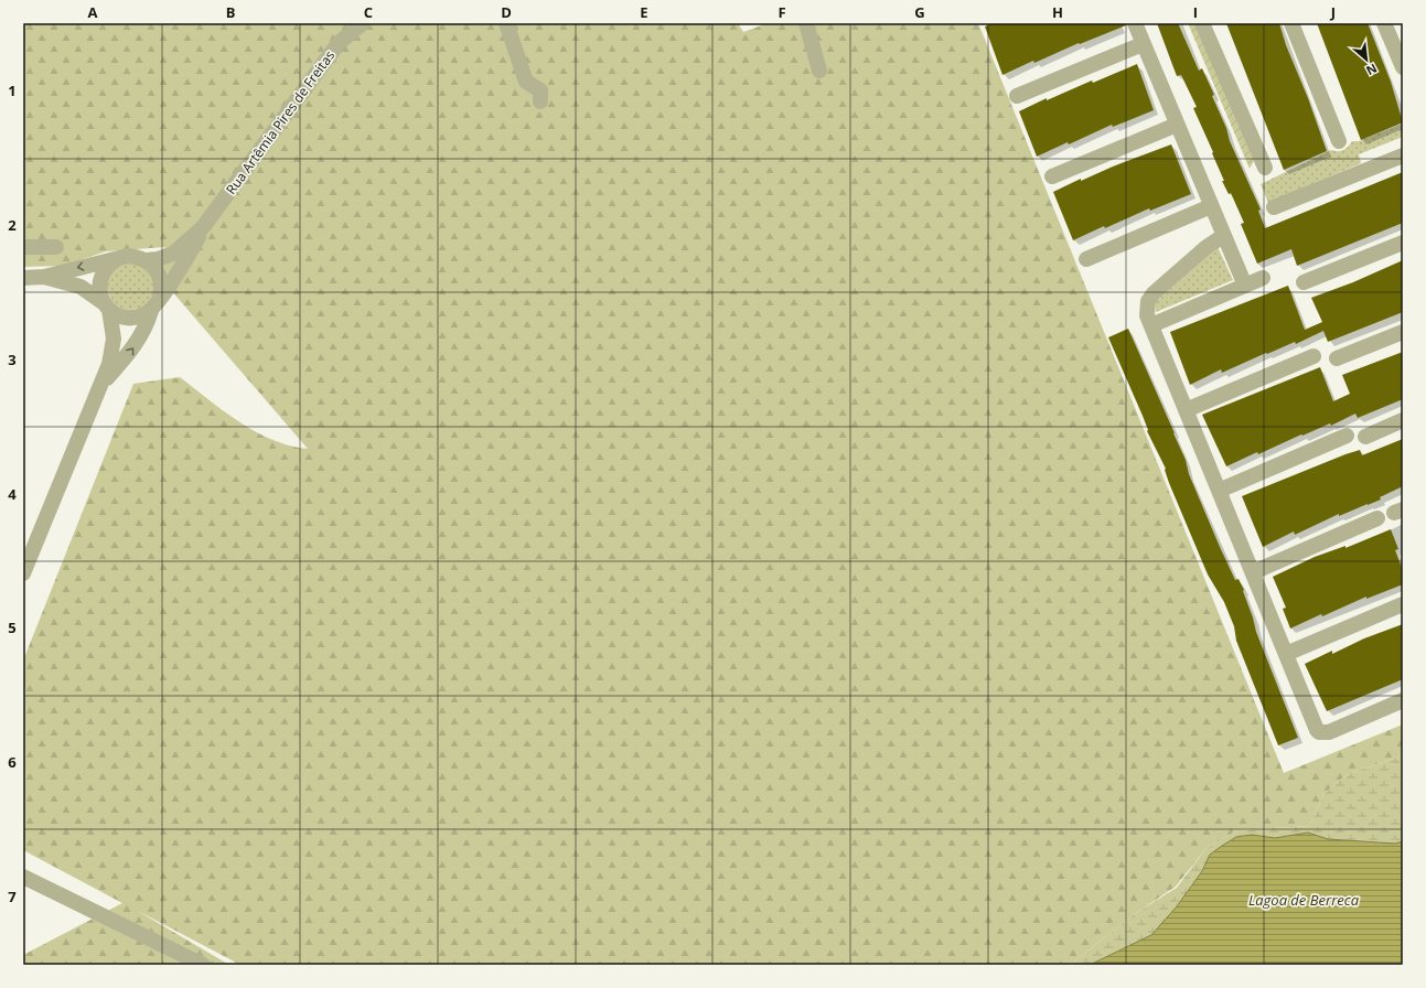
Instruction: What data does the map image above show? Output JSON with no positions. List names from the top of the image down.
{
  "streets": {
    "street": ["Rua Artêmia Pires de Freitas"]
  },
  "water": ["Lagoa de Berreca"],
  "north": "bottom right",
  "grid": {
    "columns": [
      "A",
      "B",
      "C",
      "D",
      "E",
      "F",
      "G",
      "H",
      "I",
      "J"
    ],
    "rows": [
      "1",
      "2",
      "3",
      "4",
      "5",
      "6",
      "7"
    ]
  }
}
